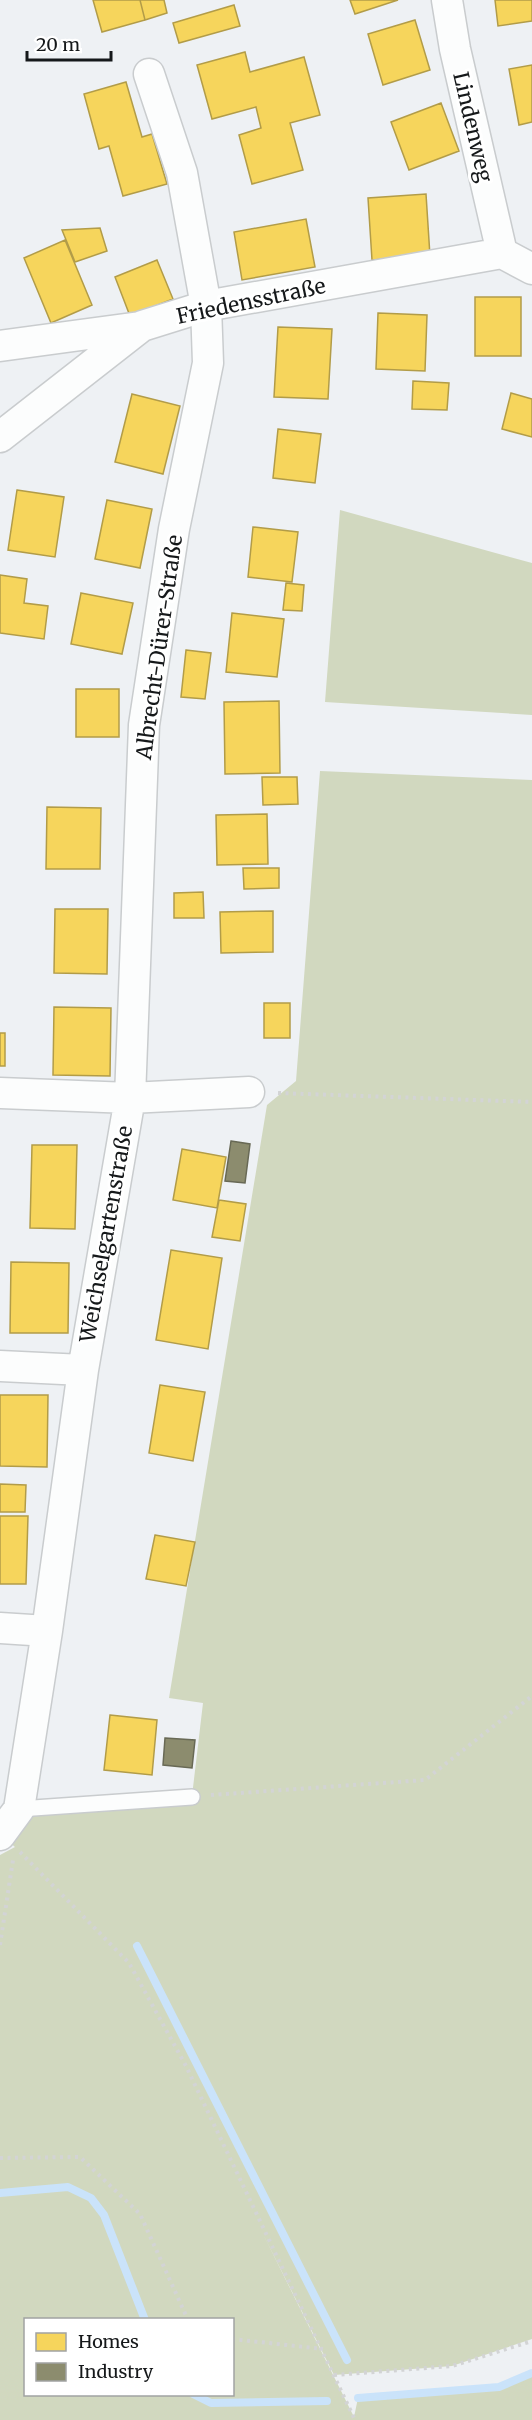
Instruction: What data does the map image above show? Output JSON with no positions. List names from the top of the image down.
{
  "streets": {
    "street": [
      "Lindenweg",
      "Friedensstraße",
      "Albrecht-Dürer-Straße",
      "Weichselgartenstraße"
    ]
  },
  "crossings": [
    ["Lindenweg", "Friedensstraße"],
    ["Friedensstraße", "Albrecht-Dürer-Straße"],
    ["Albrecht-Dürer-Straße", "Weichselgartenstraße"]
  ],
  "legend": ["Homes", "Industry"],
  "scale_bar": "20 m"
}
